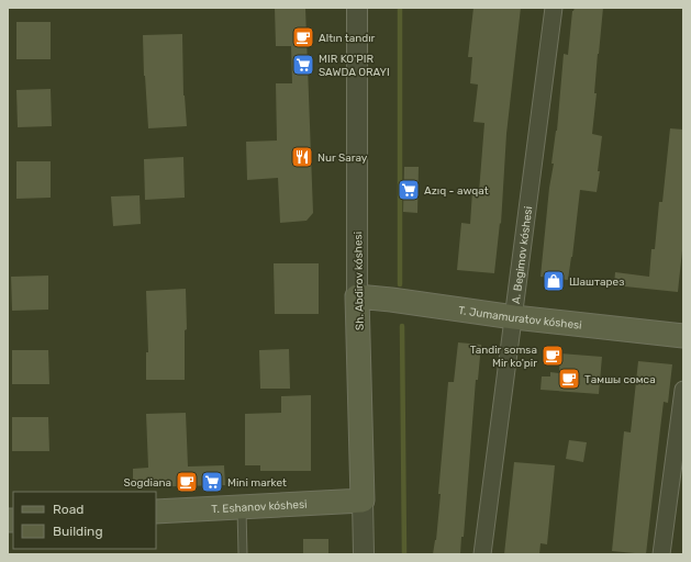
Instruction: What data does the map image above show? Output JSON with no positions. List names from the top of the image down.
{
  "streets": {
    "main road": ["Sh. Abdirov kóshesi", "T. Jumamuratov kóshesi", "T. Eshanov kóshesi"],
    "street": ["A. Begimov kóshesi"]
  },
  "crossings": [
    ["A. Begimov kóshesi", "T. Jumamuratov kóshesi"],
    ["Sh. Abdirov kóshesi", "T. Jumamuratov kóshesi"],
    ["Sh. Abdirov kóshesi", "T. Eshanov kóshesi"]
  ],
  "places": {
    "cafe": [
      "Altın tandır",
      "Tandir somsa Mir ko'pir",
      "Тамшы сомса",
      "Sogdiana"
    ],
    "supermarket": ["MIR KO'PIR SAWDA ORAYI", "Azıq - awqat", "Mini market"],
    "restaurant": ["Nur Saray"],
    "shop": ["Шаштарез"]
  },
  "legend": ["Road", "Building"]
}
